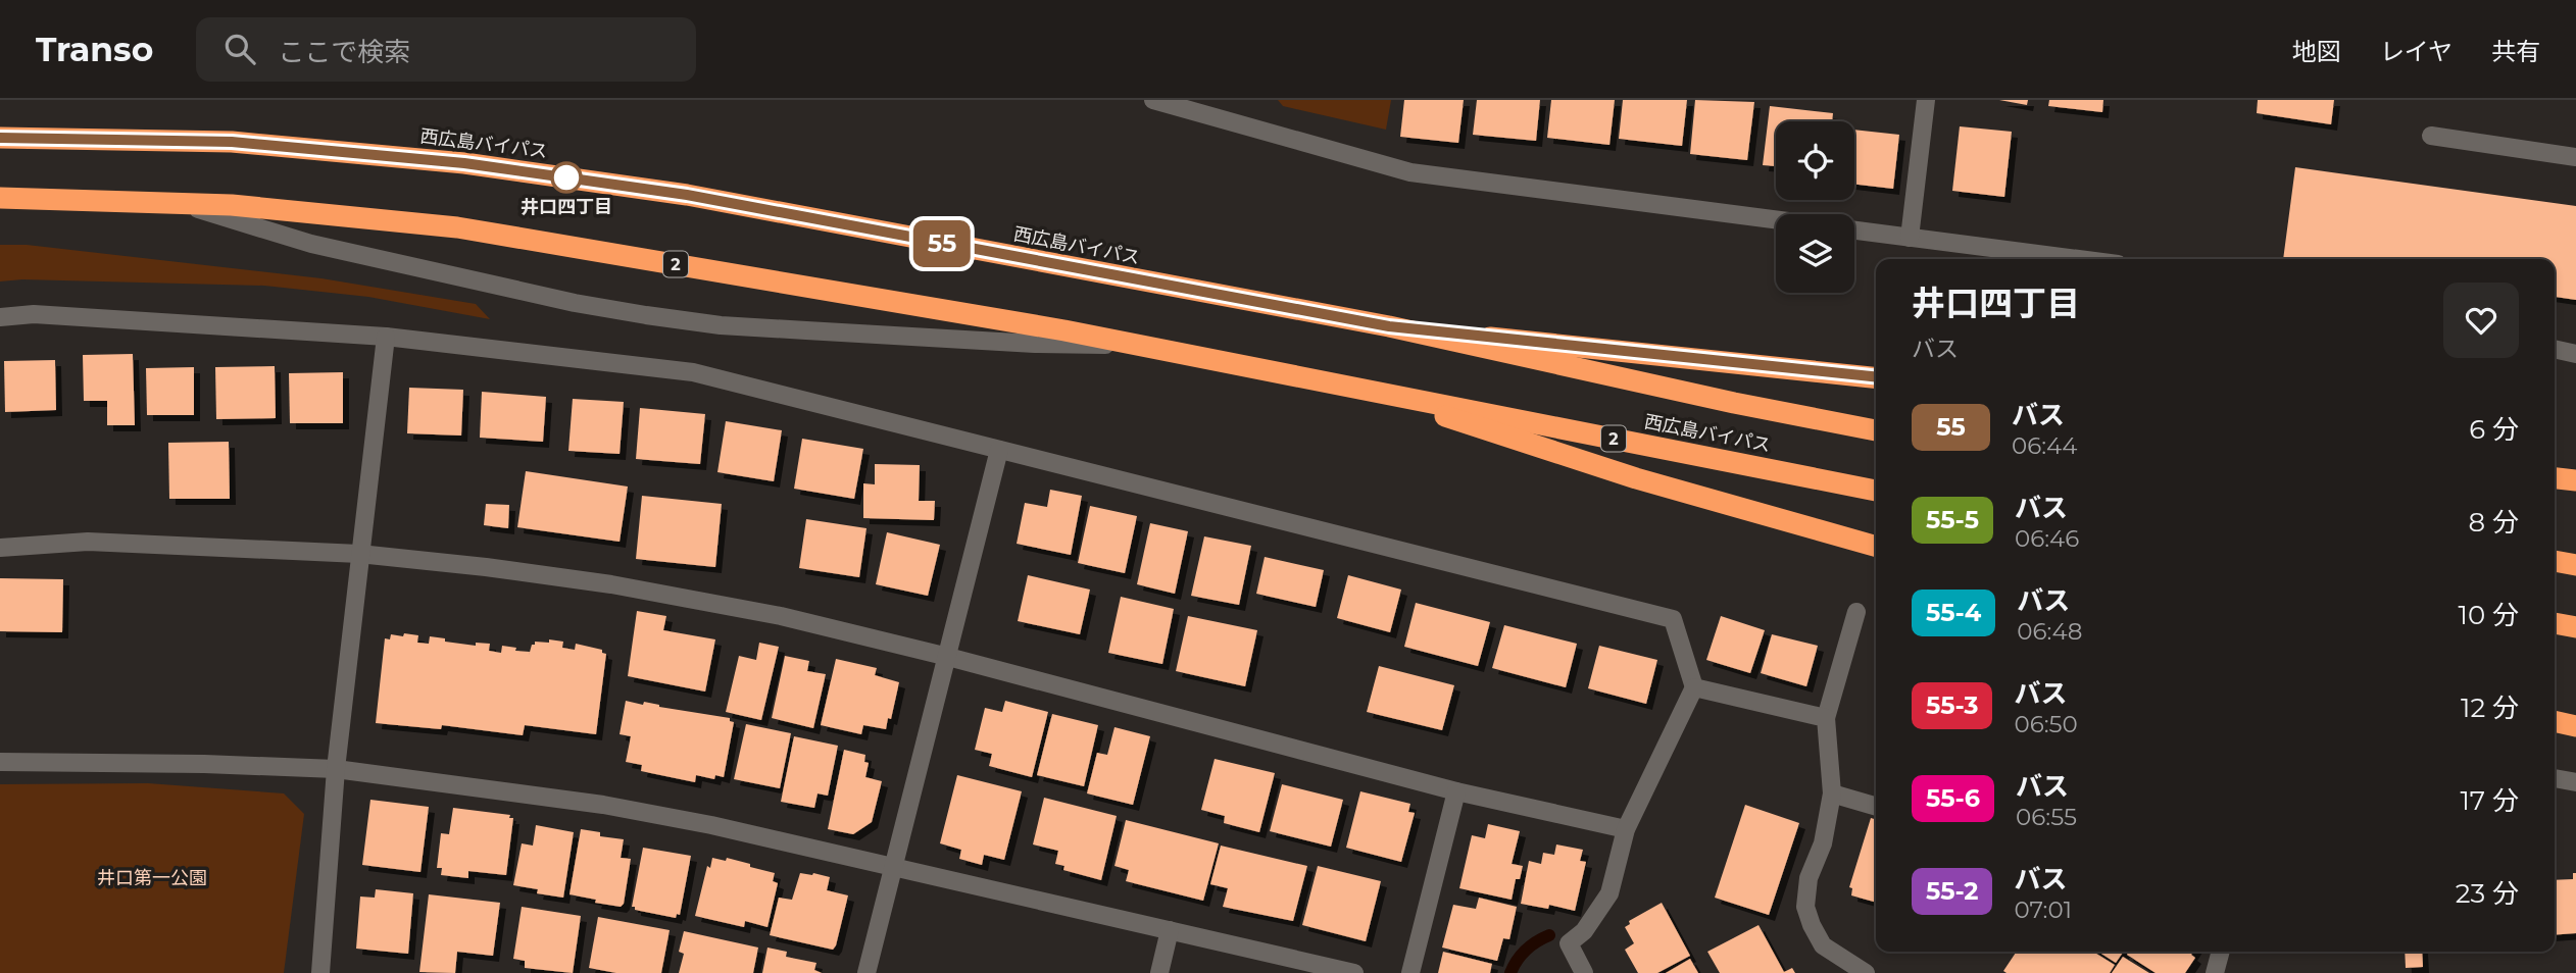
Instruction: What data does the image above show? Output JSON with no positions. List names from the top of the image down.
{
  "streets": {
    "highway": ["西広島バイパス", "2"]
  },
  "parks": ["井口第一公園"],
  "places": ["井口四丁目"],
  "lines": ["bus line 55"],
  "page": {
    "header": "Transo",
    "search": "ここで検索",
    "nav": ["地図", "レイヤ", "共有"],
    "on_map": "55",
    "heading": ["井口四丁目", "バス"],
    "list": [
      {
        "mark": "55",
        "name": "バス",
        "note": "06:44",
        "value": "6 分"
      },
      {
        "mark": "55-5",
        "name": "バス",
        "note": "06:46",
        "value": "8 分"
      },
      {
        "mark": "55-4",
        "name": "バス",
        "note": "06:48",
        "value": "10 分"
      },
      {
        "mark": "55-3",
        "name": "バス",
        "note": "06:50",
        "value": "12 分"
      },
      {
        "mark": "55-6",
        "name": "バス",
        "note": "06:55",
        "value": "17 分"
      },
      {
        "mark": "55-2",
        "name": "バス",
        "note": "07:01",
        "value": "23 分"
      }
    ]
  }
}
